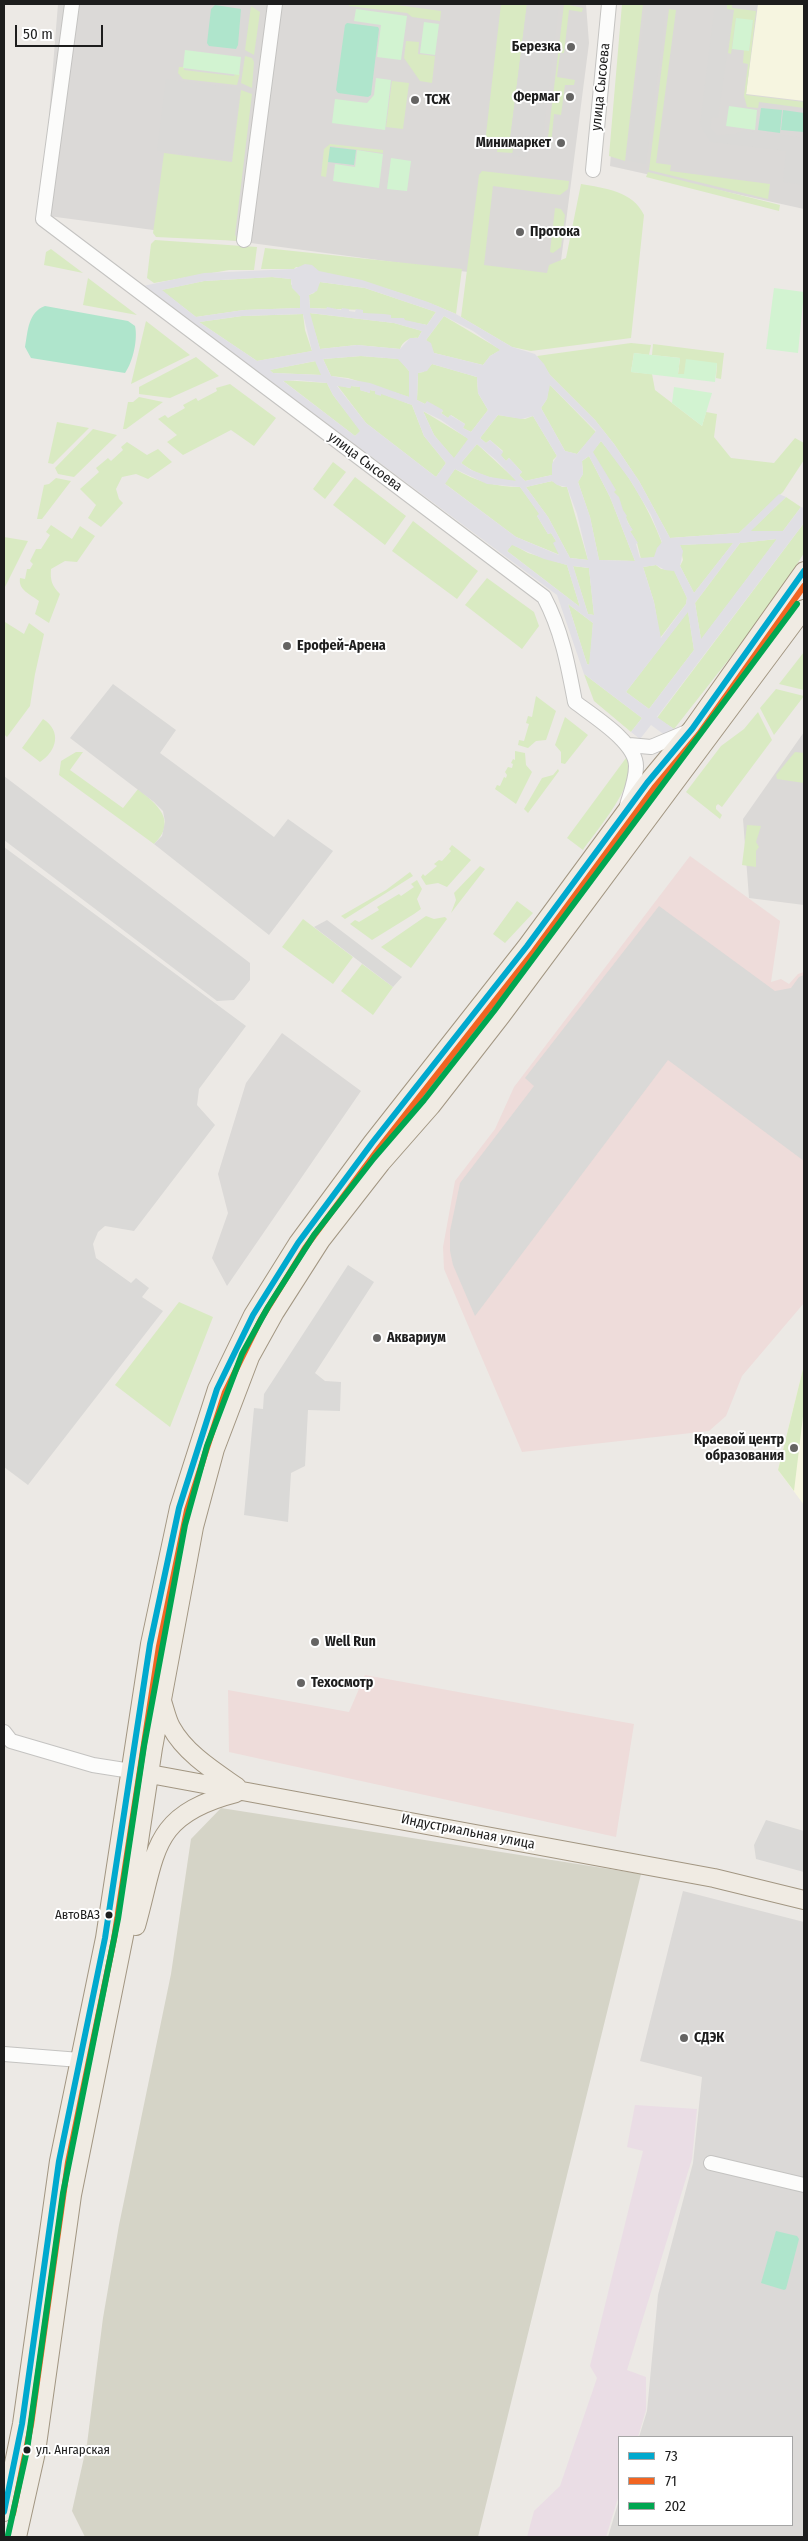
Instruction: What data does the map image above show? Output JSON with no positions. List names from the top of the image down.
{
  "streets": {
    "main road": ["Индустриальная улица"],
    "street": ["улица Сысоева"]
  },
  "places": [
    "Березка",
    "Фермаг",
    "ТСЖ",
    "Минимаркет",
    "Протока",
    "Ерофей-Арена",
    "Аквариум",
    "Краевой центр образования",
    "Well Run",
    "Техосмотр",
    "АвтоВАЗ",
    "СДЭК",
    "ул. Ангарская"
  ],
  "lines": ["transit line 73", "transit line 71", "transit line 202"],
  "legend": ["73", "71", "202"],
  "scale_bar": "50 m"
}
